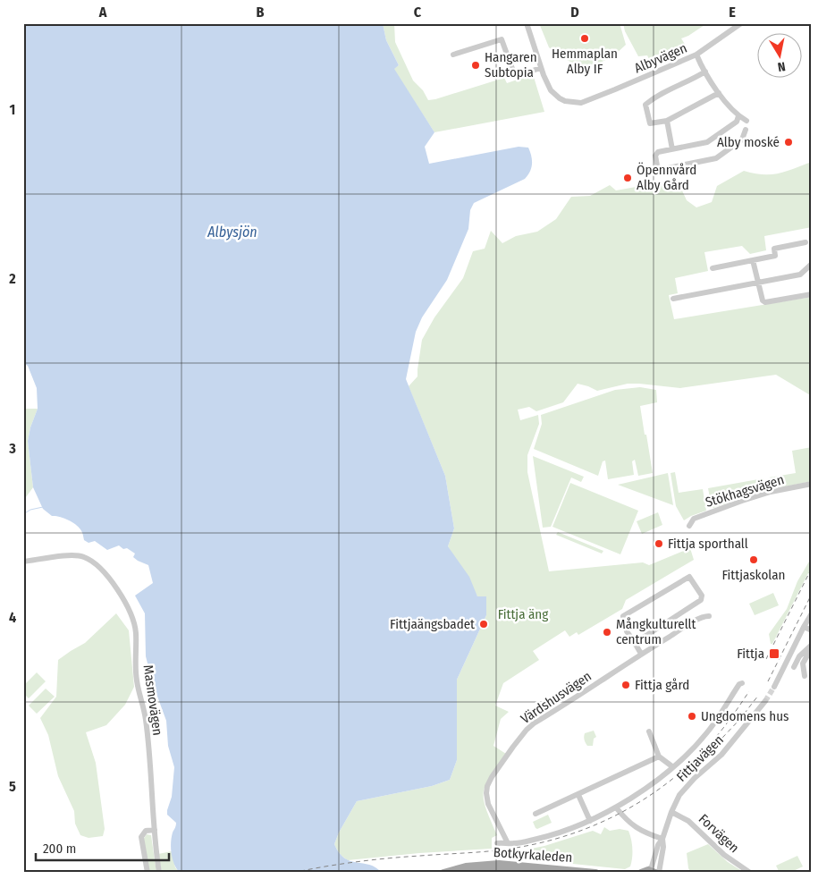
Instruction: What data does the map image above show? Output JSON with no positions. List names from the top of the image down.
{
  "streets": {
    "main road": ["Botkyrkaleden"],
    "street": [
      "Albyvägen",
      "Stökhagsvägen",
      "Värdshusvägen",
      "Masmovägen",
      "Fittjavägen",
      "Forvägen"
    ]
  },
  "crossings": [
    ["Fittjavägen", "Forvägen"]
  ],
  "water": ["Albysjön"],
  "parks": ["Fittja äng"],
  "places": {
    "other": [
      "Hemmaplan Alby IF",
      "Hangaren Subtopia",
      "Alby moské",
      "Öpennvård Alby Gård",
      "Fittja sporthall",
      "Fittjaskolan",
      "Fittjaängsbadet",
      "Mångkulturellt centrum",
      "Fittja gård",
      "Ungdomens hus"
    ],
    "transit": ["Fittja"]
  },
  "scale_bar": "200 m",
  "north": "bottom",
  "grid": {
    "columns": [
      "A",
      "B",
      "C",
      "D",
      "E"
    ],
    "rows": [
      "1",
      "2",
      "3",
      "4",
      "5"
    ]
  }
}
